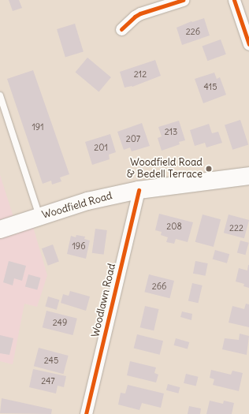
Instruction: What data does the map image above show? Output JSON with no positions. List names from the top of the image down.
{
  "streets": {
    "main road": ["Woodfield Road"],
    "street": ["Woodlawn Road"]
  },
  "crossings": [
    ["Woodfield Road", "Woodlawn Road"]
  ],
  "places": ["Woodfield Road & Bedell Terrace"],
  "house_numbers": [
    "226",
    "212",
    "415",
    "191",
    "213",
    "207",
    "201",
    "208",
    "222",
    "196",
    "266",
    "249",
    "245",
    "247"
  ]
}
